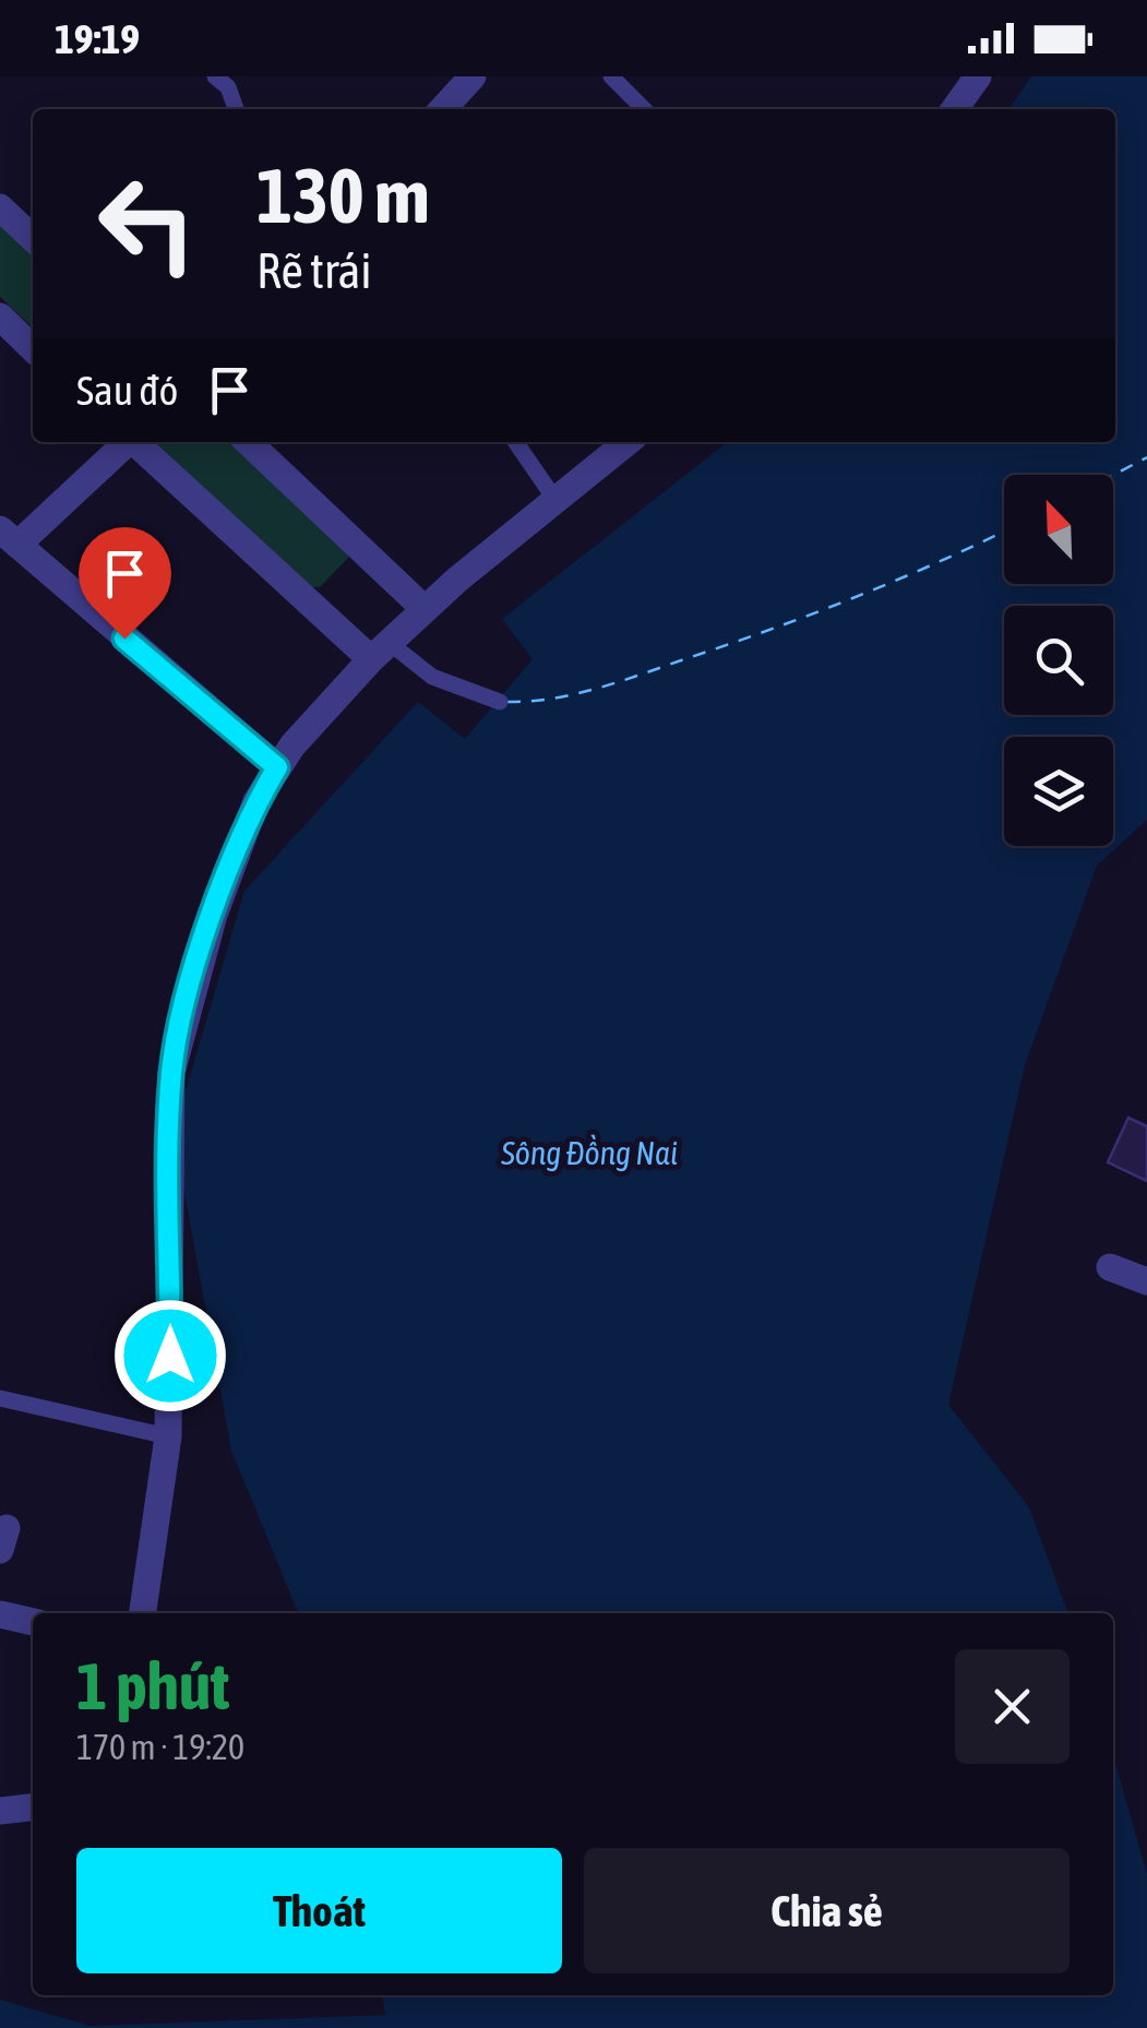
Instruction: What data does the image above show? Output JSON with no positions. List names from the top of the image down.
{
  "water": ["Sông Đồng Nai"],
  "north": "top left",
  "page": {
    "status": "19:19",
    "turn": ["130 m", "Rẽ trái"],
    "then": "Sau đó",
    "heading": ["1 phút", "170 m · 19:20"],
    "buttons": ["Thoát", "Chia sẻ"]
  }
}
